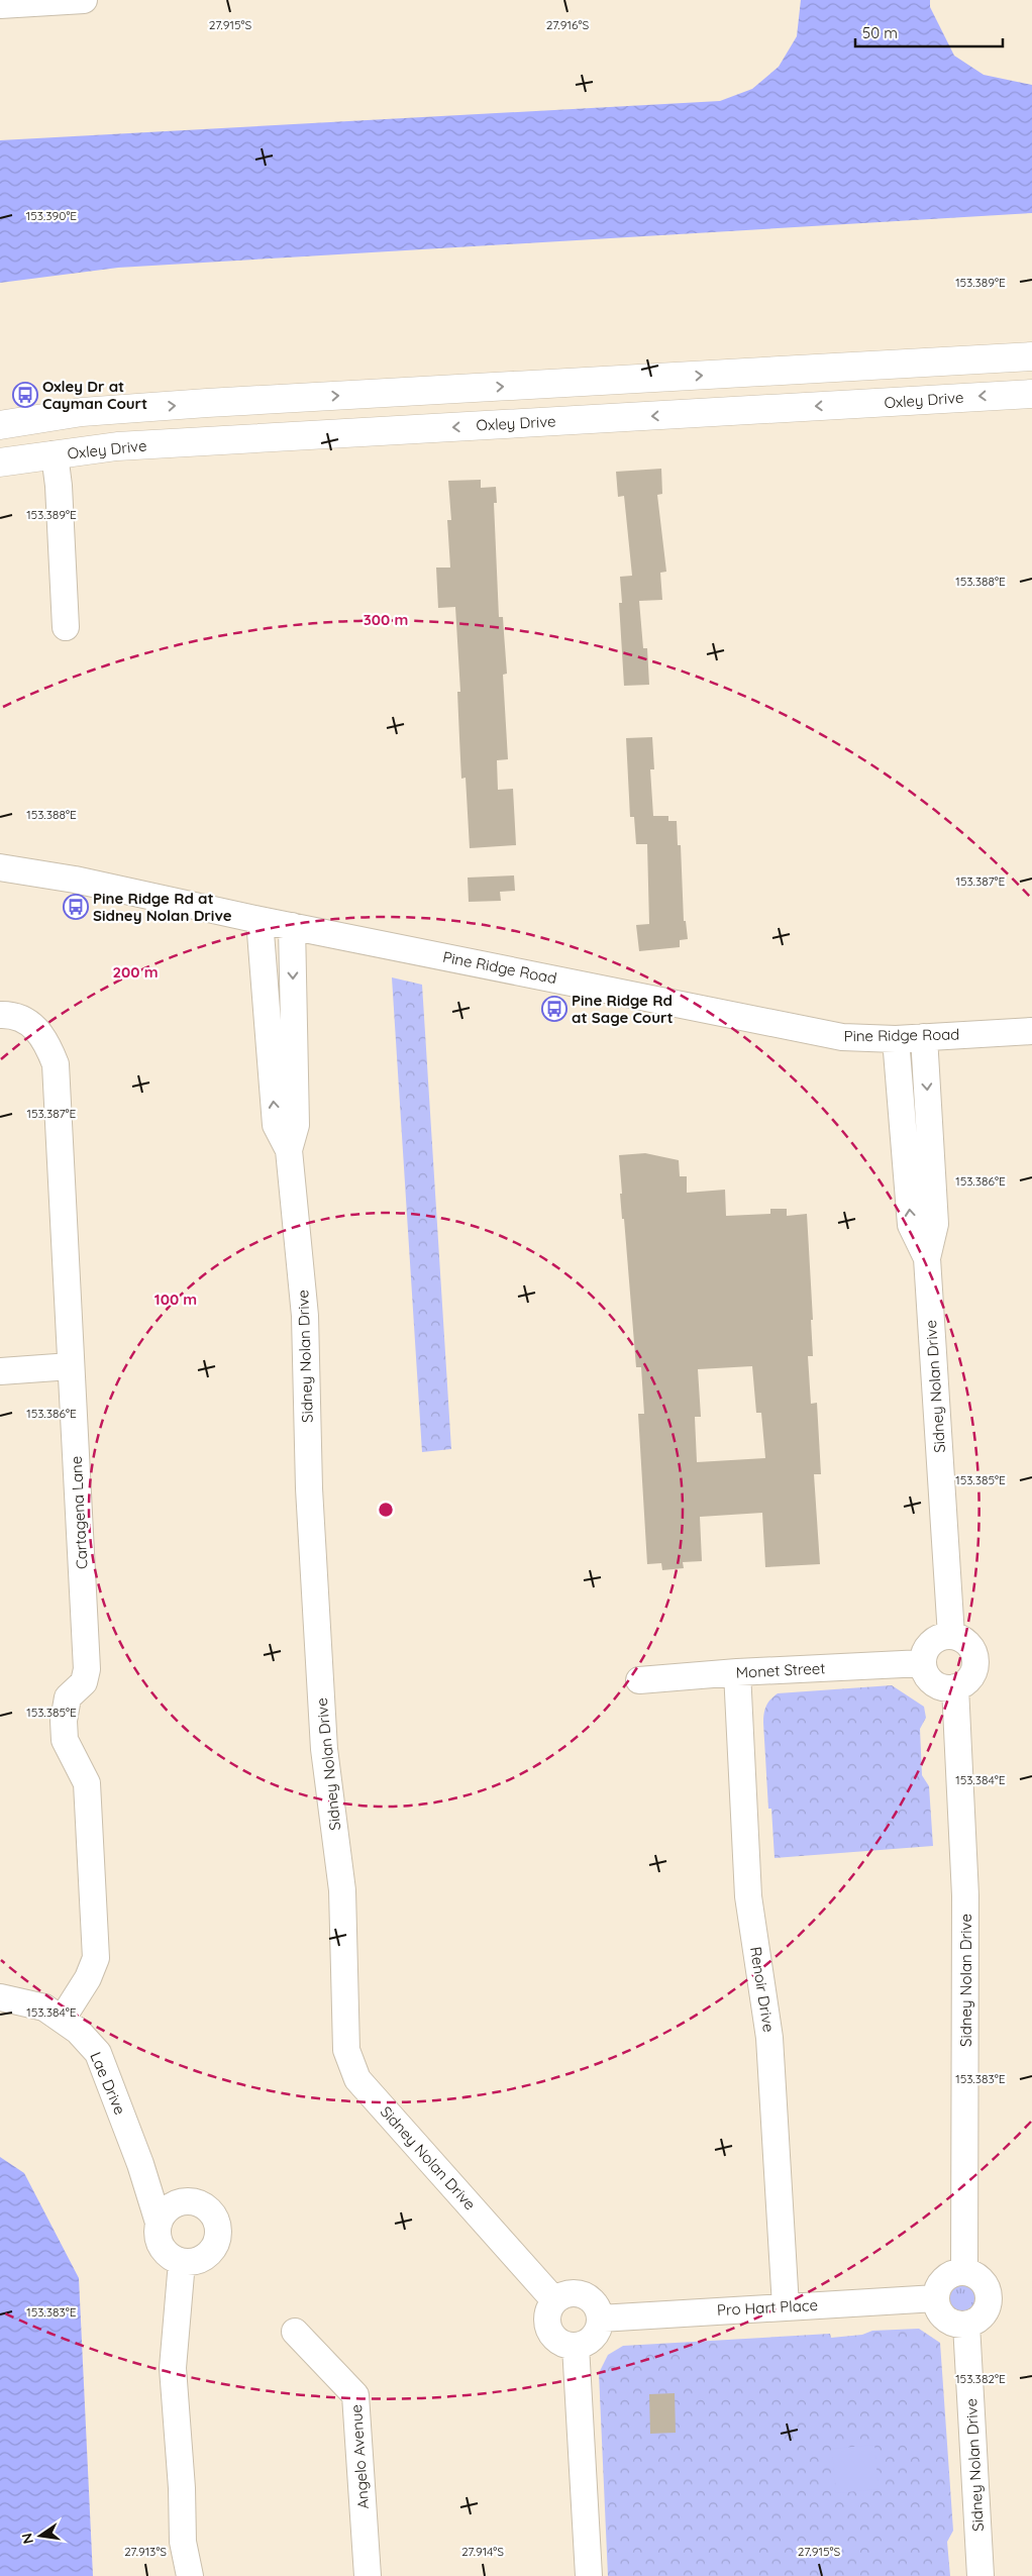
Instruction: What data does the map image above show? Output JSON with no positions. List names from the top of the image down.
{
  "streets": {
    "main road": ["Oxley Drive"],
    "street": [
      "Pine Ridge Road",
      "Sidney Nolan Drive",
      "Cartagena Lane",
      "Monet Street",
      "Renoir Drive",
      "Lae Drive",
      "Pro Hart Place",
      "Angelo Avenue"
    ]
  },
  "crossings": [
    ["Pine Ridge Road", "Sidney Nolan Drive"],
    ["Sidney Nolan Drive", "Monet Street"],
    ["Sidney Nolan Drive", "Pro Hart Place"],
    ["Cartagena Lane", "Lae Drive"],
    ["Monet Street", "Renoir Drive"],
    ["Renoir Drive", "Pro Hart Place"]
  ],
  "places": {
    "bus stop": ["Oxley Dr at Cayman Court", "Pine Ridge Rd at Sidney Nolan Drive", "Pine Ridge Rd at Sage Court"]
  },
  "scale_bar": "50 m",
  "north": "left",
  "coordinates": [
    "27.915°S",
    "27.916°S",
    "153.390°E",
    "153.389°E",
    "153.388°E",
    "153.387°E",
    "153.386°E",
    "153.385°E",
    "153.384°E",
    "153.383°E",
    "153.382°E",
    "27.913°S",
    "27.914°S"
  ],
  "rings": ["300 m", "200 m", "100 m"]
}
